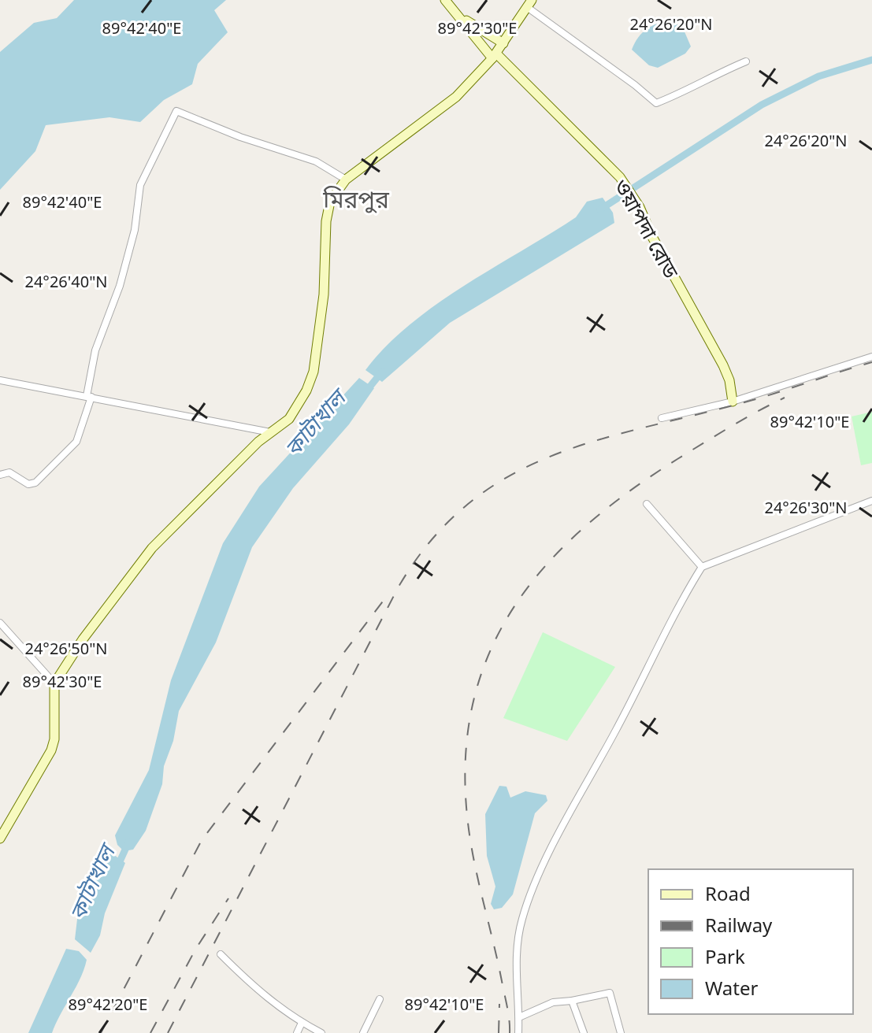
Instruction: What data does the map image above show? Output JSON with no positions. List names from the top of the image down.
{
  "streets": {
    "main road": ["ওয়াপদা রোড"]
  },
  "districts": ["মিরপুর"],
  "water": ["কাটাখাল"],
  "legend": [
    "Road",
    "Railway",
    "Park",
    "Water"
  ],
  "coordinates": [
    "24°26'20\"N",
    "89°42'40\"E",
    "89°42'30\"E",
    "24°26'40\"N",
    "89°42'10\"E",
    "24°26'30\"N",
    "24°26'50\"N",
    "89°42'20\"E"
  ]
}
